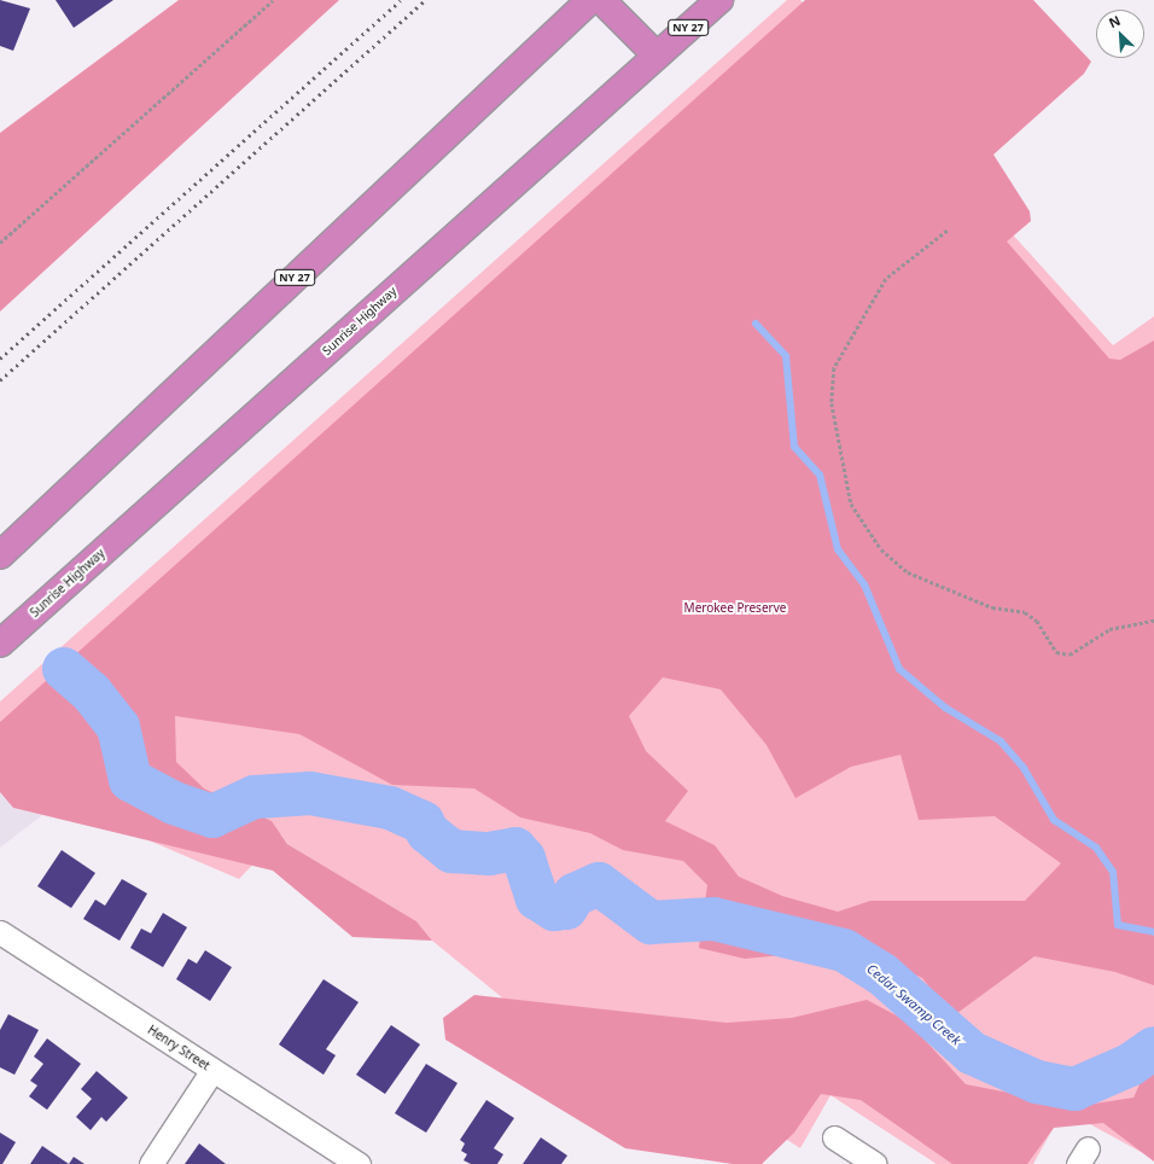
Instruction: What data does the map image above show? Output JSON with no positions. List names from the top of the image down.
{
  "streets": {
    "highway": ["NY 27", "Sunrise Highway"],
    "street": ["Henry Street"]
  },
  "water": ["Cedar Swamp Creek"],
  "parks": ["Merokee Preserve"],
  "north": "top left"
}
